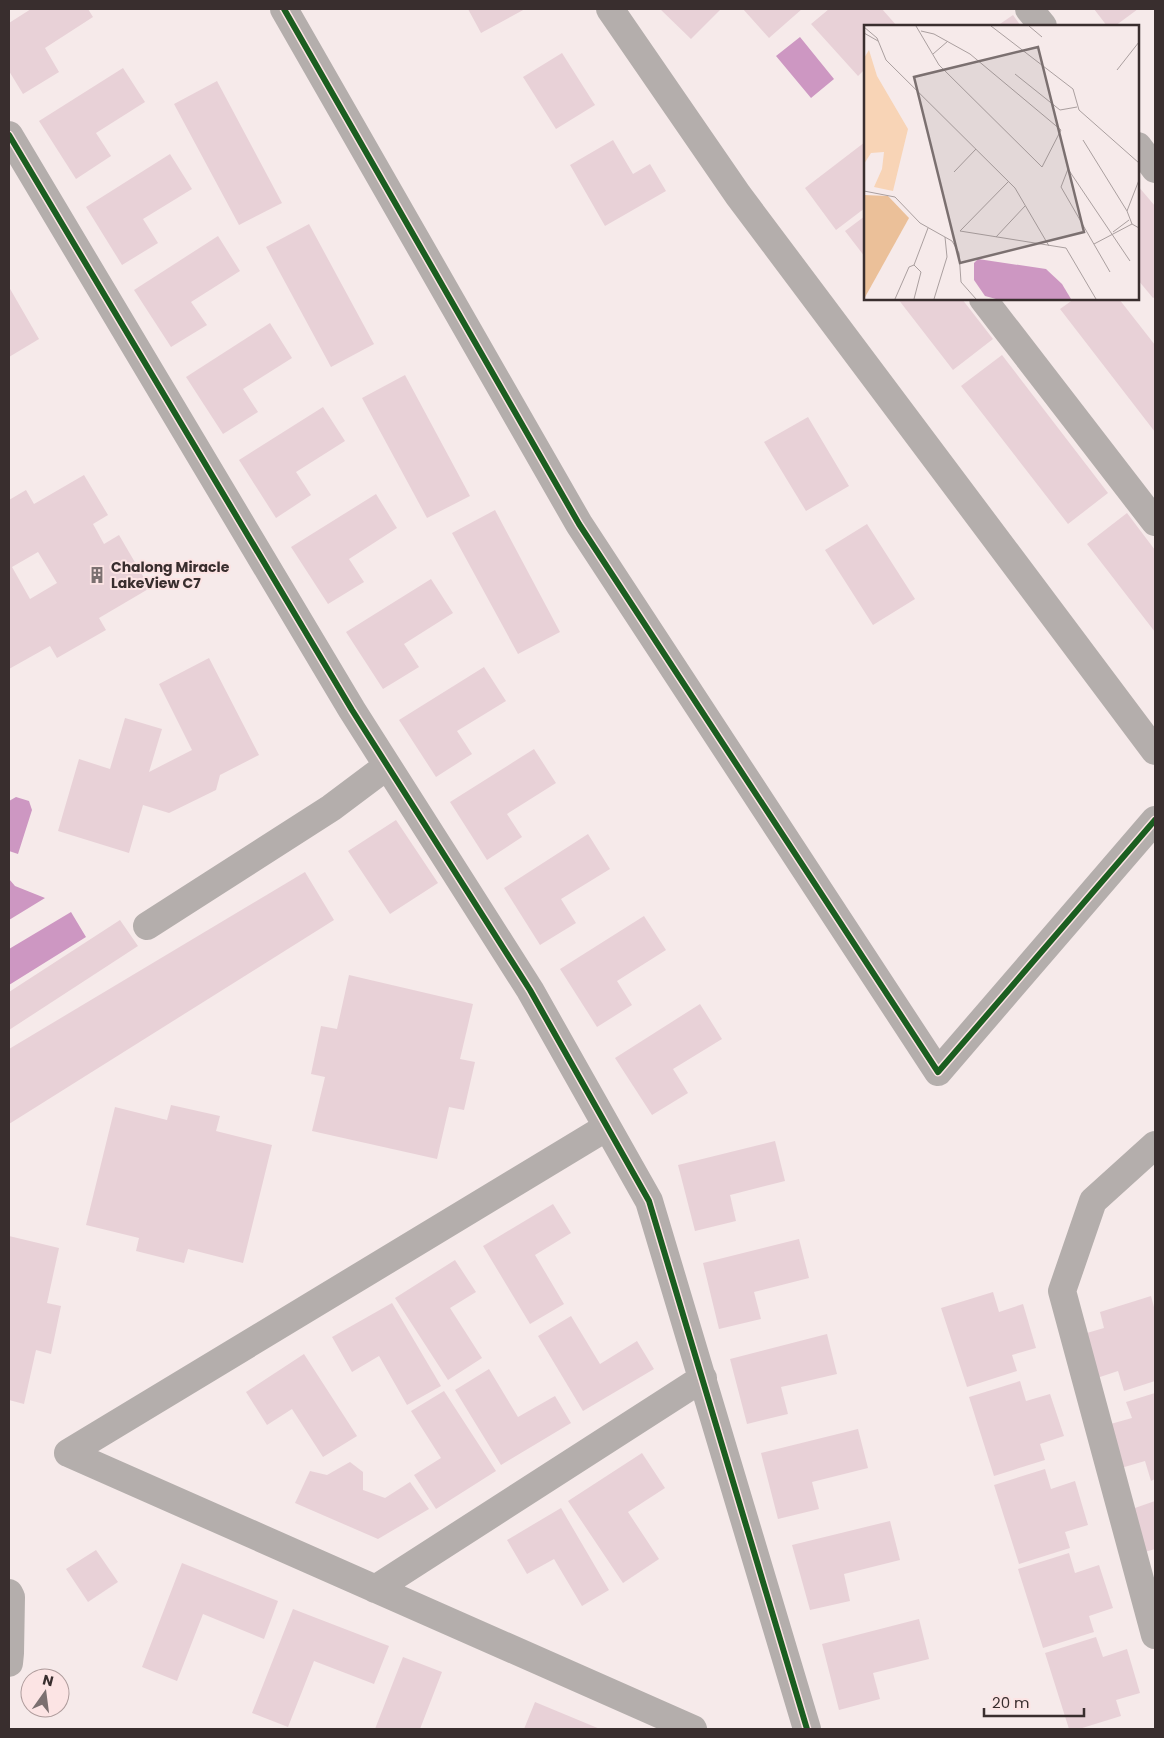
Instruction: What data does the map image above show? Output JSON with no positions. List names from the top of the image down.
{
  "places": {
    "building": ["Chalong Miracle LakeView C7"]
  },
  "scale_bar": "20 m",
  "north": "top"
}
